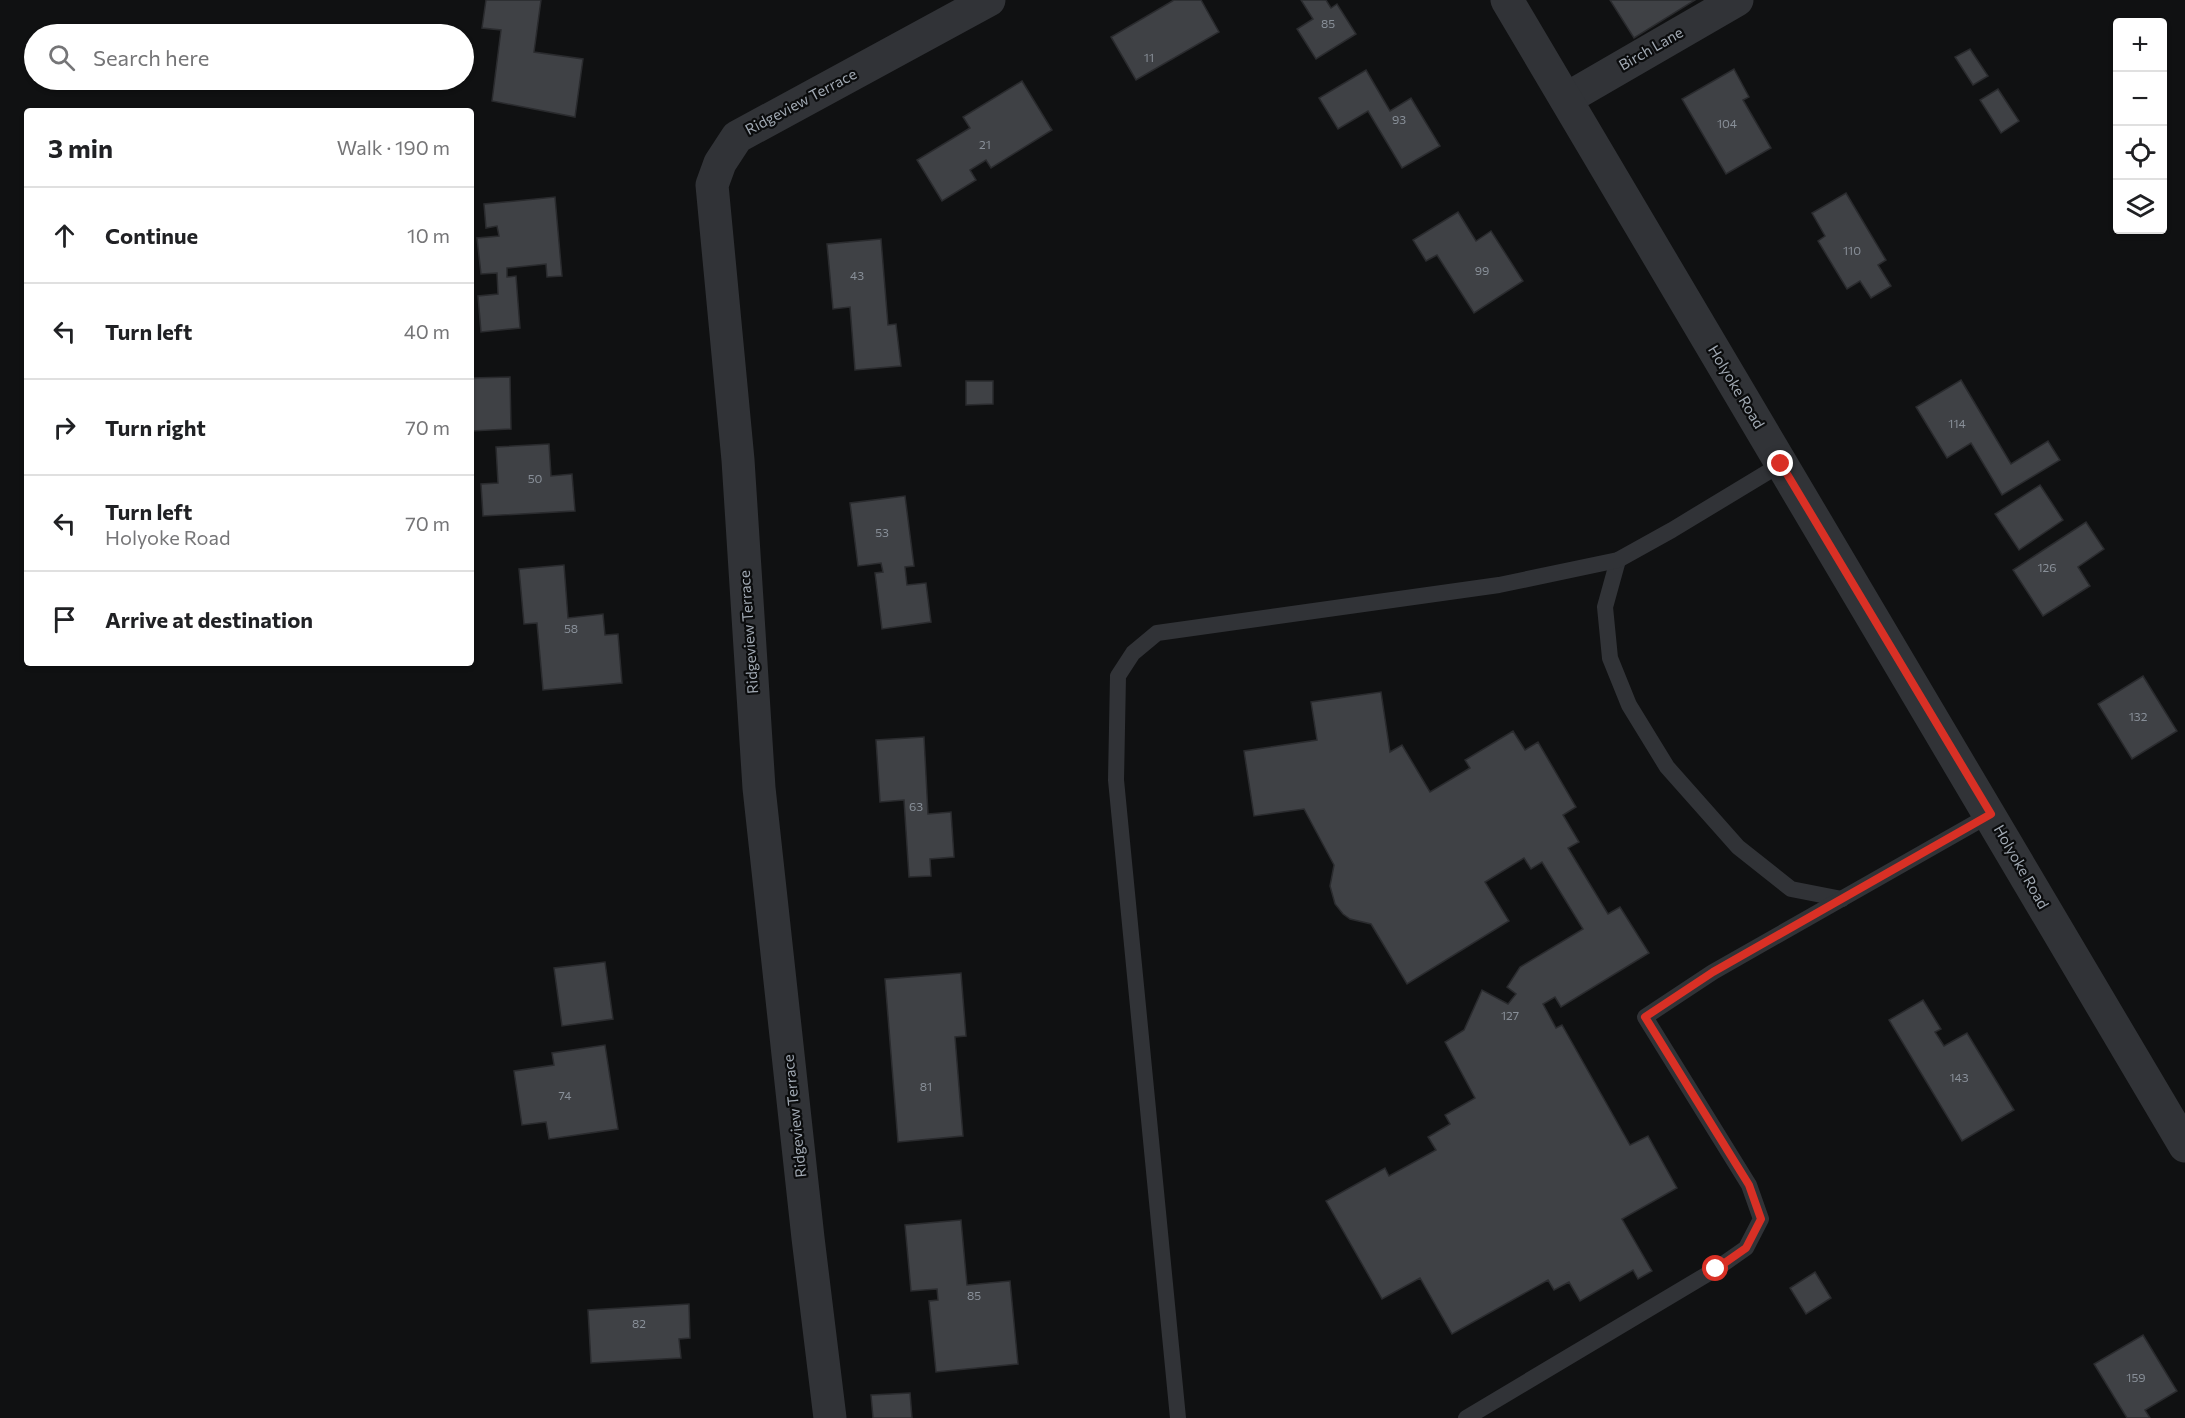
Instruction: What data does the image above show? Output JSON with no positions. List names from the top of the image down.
{
  "streets": {
    "street": ["Birch Lane", "Ridgeview Terrace", "Holyoke Road"]
  },
  "crossings": [
    ["Birch Lane", "Holyoke Road"]
  ],
  "house_numbers": [
    "85",
    "11",
    "93",
    "104",
    "21",
    "110",
    "99",
    "43",
    "114",
    "50",
    "53",
    "126",
    "58",
    "132",
    "63",
    "127",
    "143",
    "81",
    "74",
    "85",
    "82",
    "159"
  ],
  "page": {
    "map_buttons": ["+", "−"],
    "search": "Search here",
    "heading": ["3 min", "Walk · 190 m"],
    "list": [
      ["Continue", "10 m"],
      ["Turn left", "40 m"],
      ["Turn right", "70 m"],
      ["Turn left", "Holyoke Road", "70 m"],
      "Arrive at destination"
    ]
  }
}
